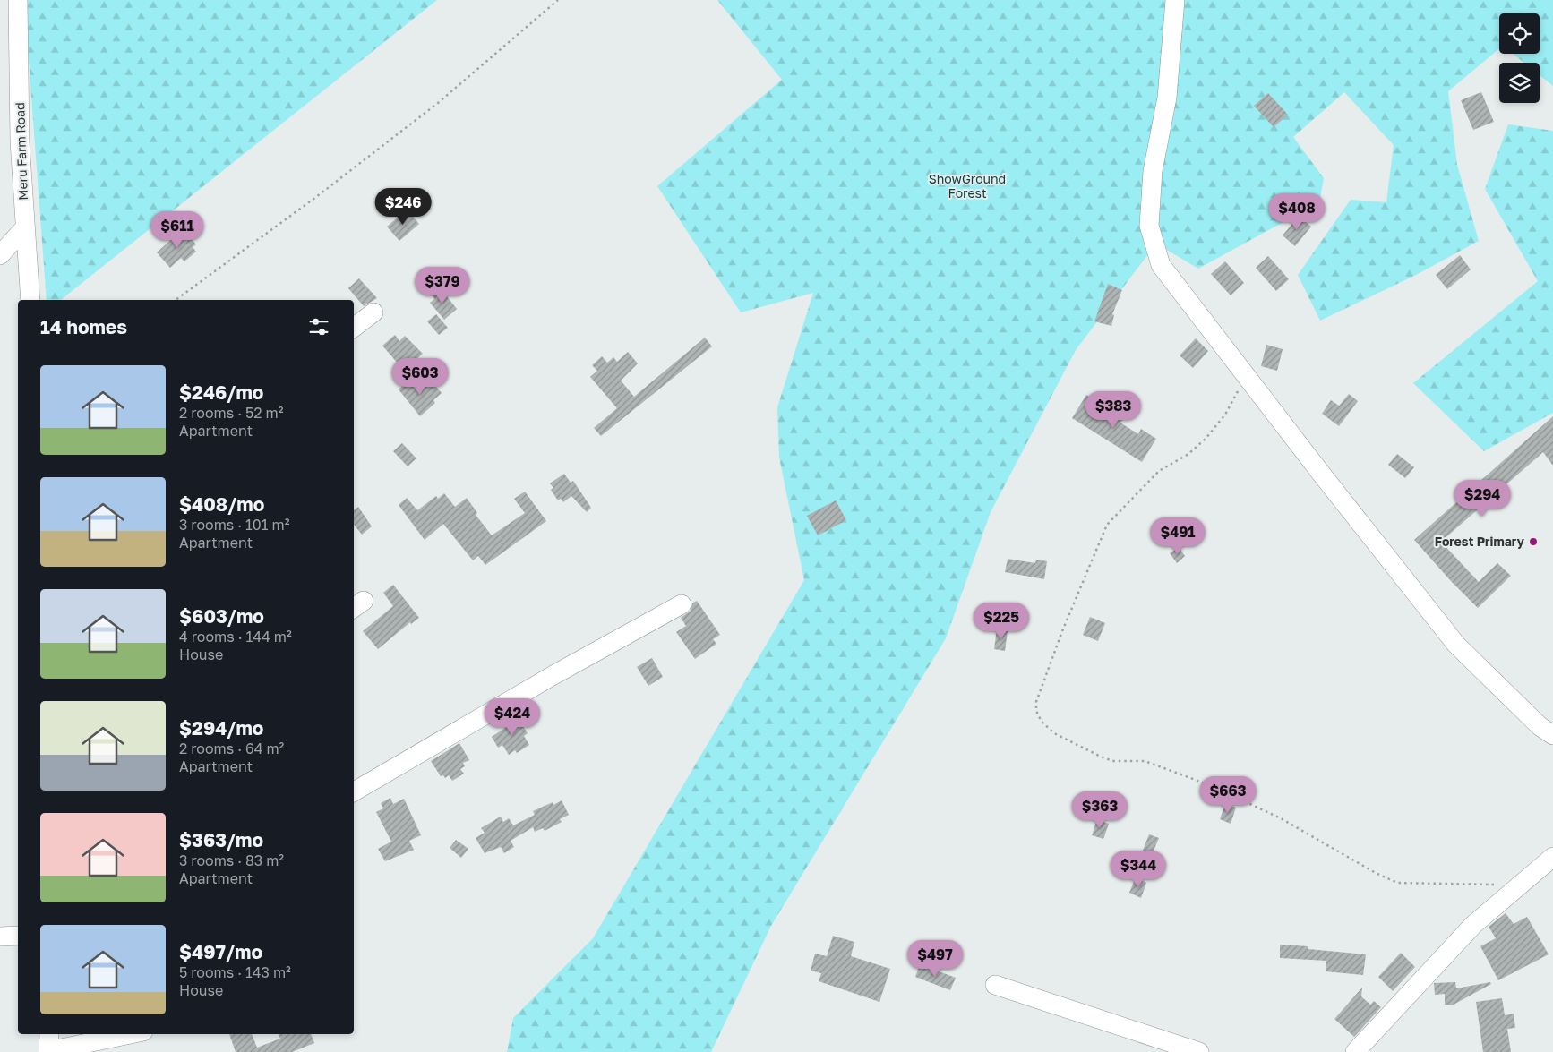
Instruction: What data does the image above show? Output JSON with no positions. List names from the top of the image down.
{
  "streets": {
    "street": ["Meru Farm Road"]
  },
  "parks": ["ShowGround Forest"],
  "places": ["Forest Primary"],
  "page": {
    "price": [
      "$246",
      "$408",
      "$611",
      "$379",
      "$603",
      "$383",
      "$294",
      "$491",
      "$225",
      "$424",
      "$663",
      "$363",
      "$344",
      "$497"
    ],
    "heading": "14 homes",
    "list": [
      {
        "name": "$246/mo",
        "note": "2 rooms · 52 m² · Apartment"
      },
      {
        "name": "$408/mo",
        "note": "3 rooms · 101 m² · Apartment"
      },
      {
        "name": "$603/mo",
        "note": "4 rooms · 144 m² · House"
      },
      {
        "name": "$294/mo",
        "note": "2 rooms · 64 m² · Apartment"
      },
      {
        "name": "$363/mo",
        "note": "3 rooms · 83 m² · Apartment"
      },
      {
        "name": "$497/mo",
        "note": "5 rooms · 143 m² · House"
      }
    ]
  }
}
